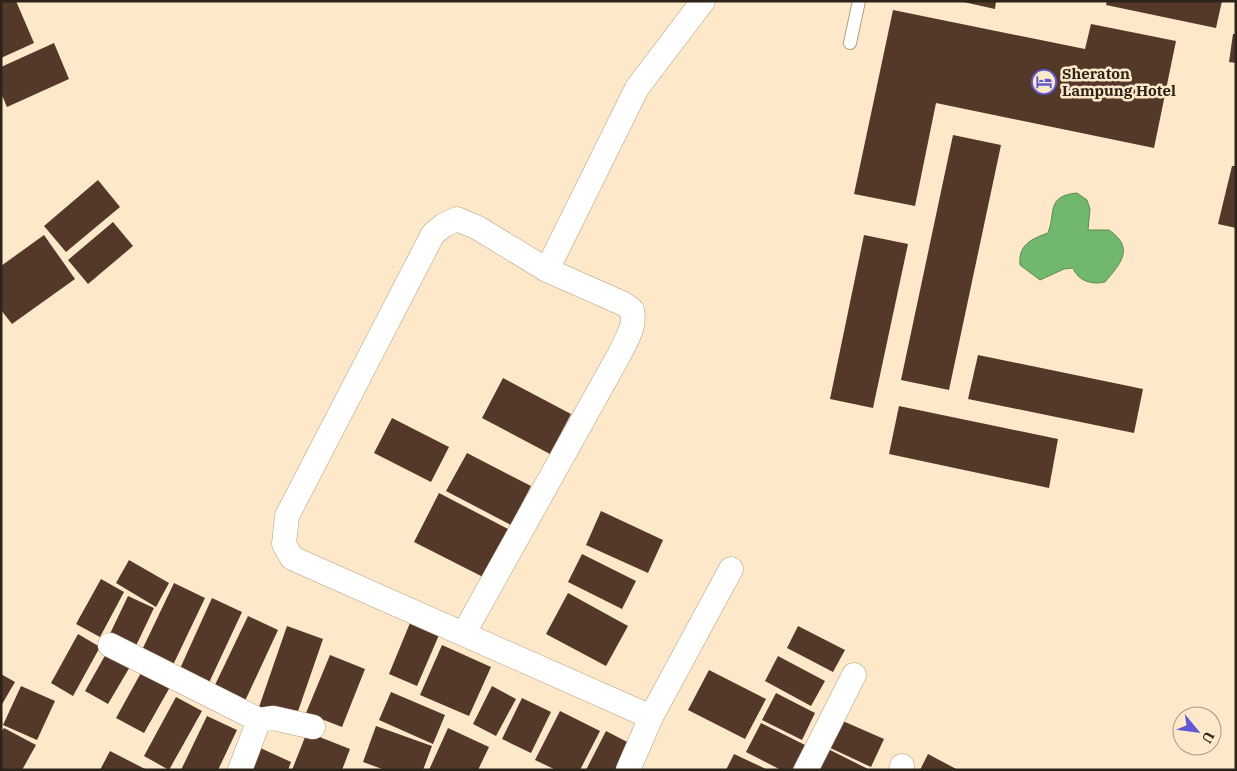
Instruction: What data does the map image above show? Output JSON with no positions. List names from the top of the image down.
{
  "places": {
    "hotel": ["Sheraton Lampung Hotel"]
  },
  "north": "bottom right"
}
